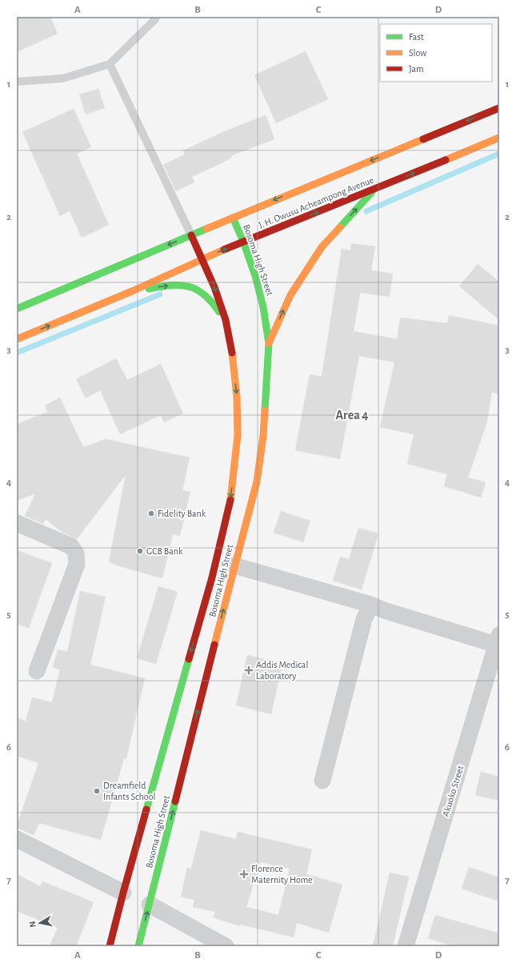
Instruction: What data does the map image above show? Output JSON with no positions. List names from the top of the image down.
{
  "streets": {
    "street": ["J. H. Owusu Acheampong Avenue", "Bosoma High Street", "Akuoko Street"]
  },
  "crossings": [
    ["J. H. Owusu Acheampong Avenue", "Bosoma High Street"]
  ],
  "districts": ["Area 4"],
  "places": {
    "other": ["Fidelity Bank", "GCB Bank", "Dreamfield Infants School"],
    "health": ["Addis Medical Laboratory", "Florence Maternity Home"]
  },
  "legend": ["Fast", "Slow", "Jam"],
  "north": "left",
  "grid": {
    "columns": [
      "A",
      "B",
      "C",
      "D"
    ],
    "rows": [
      "1",
      "2",
      "3",
      "4",
      "5",
      "6",
      "7"
    ]
  }
}
